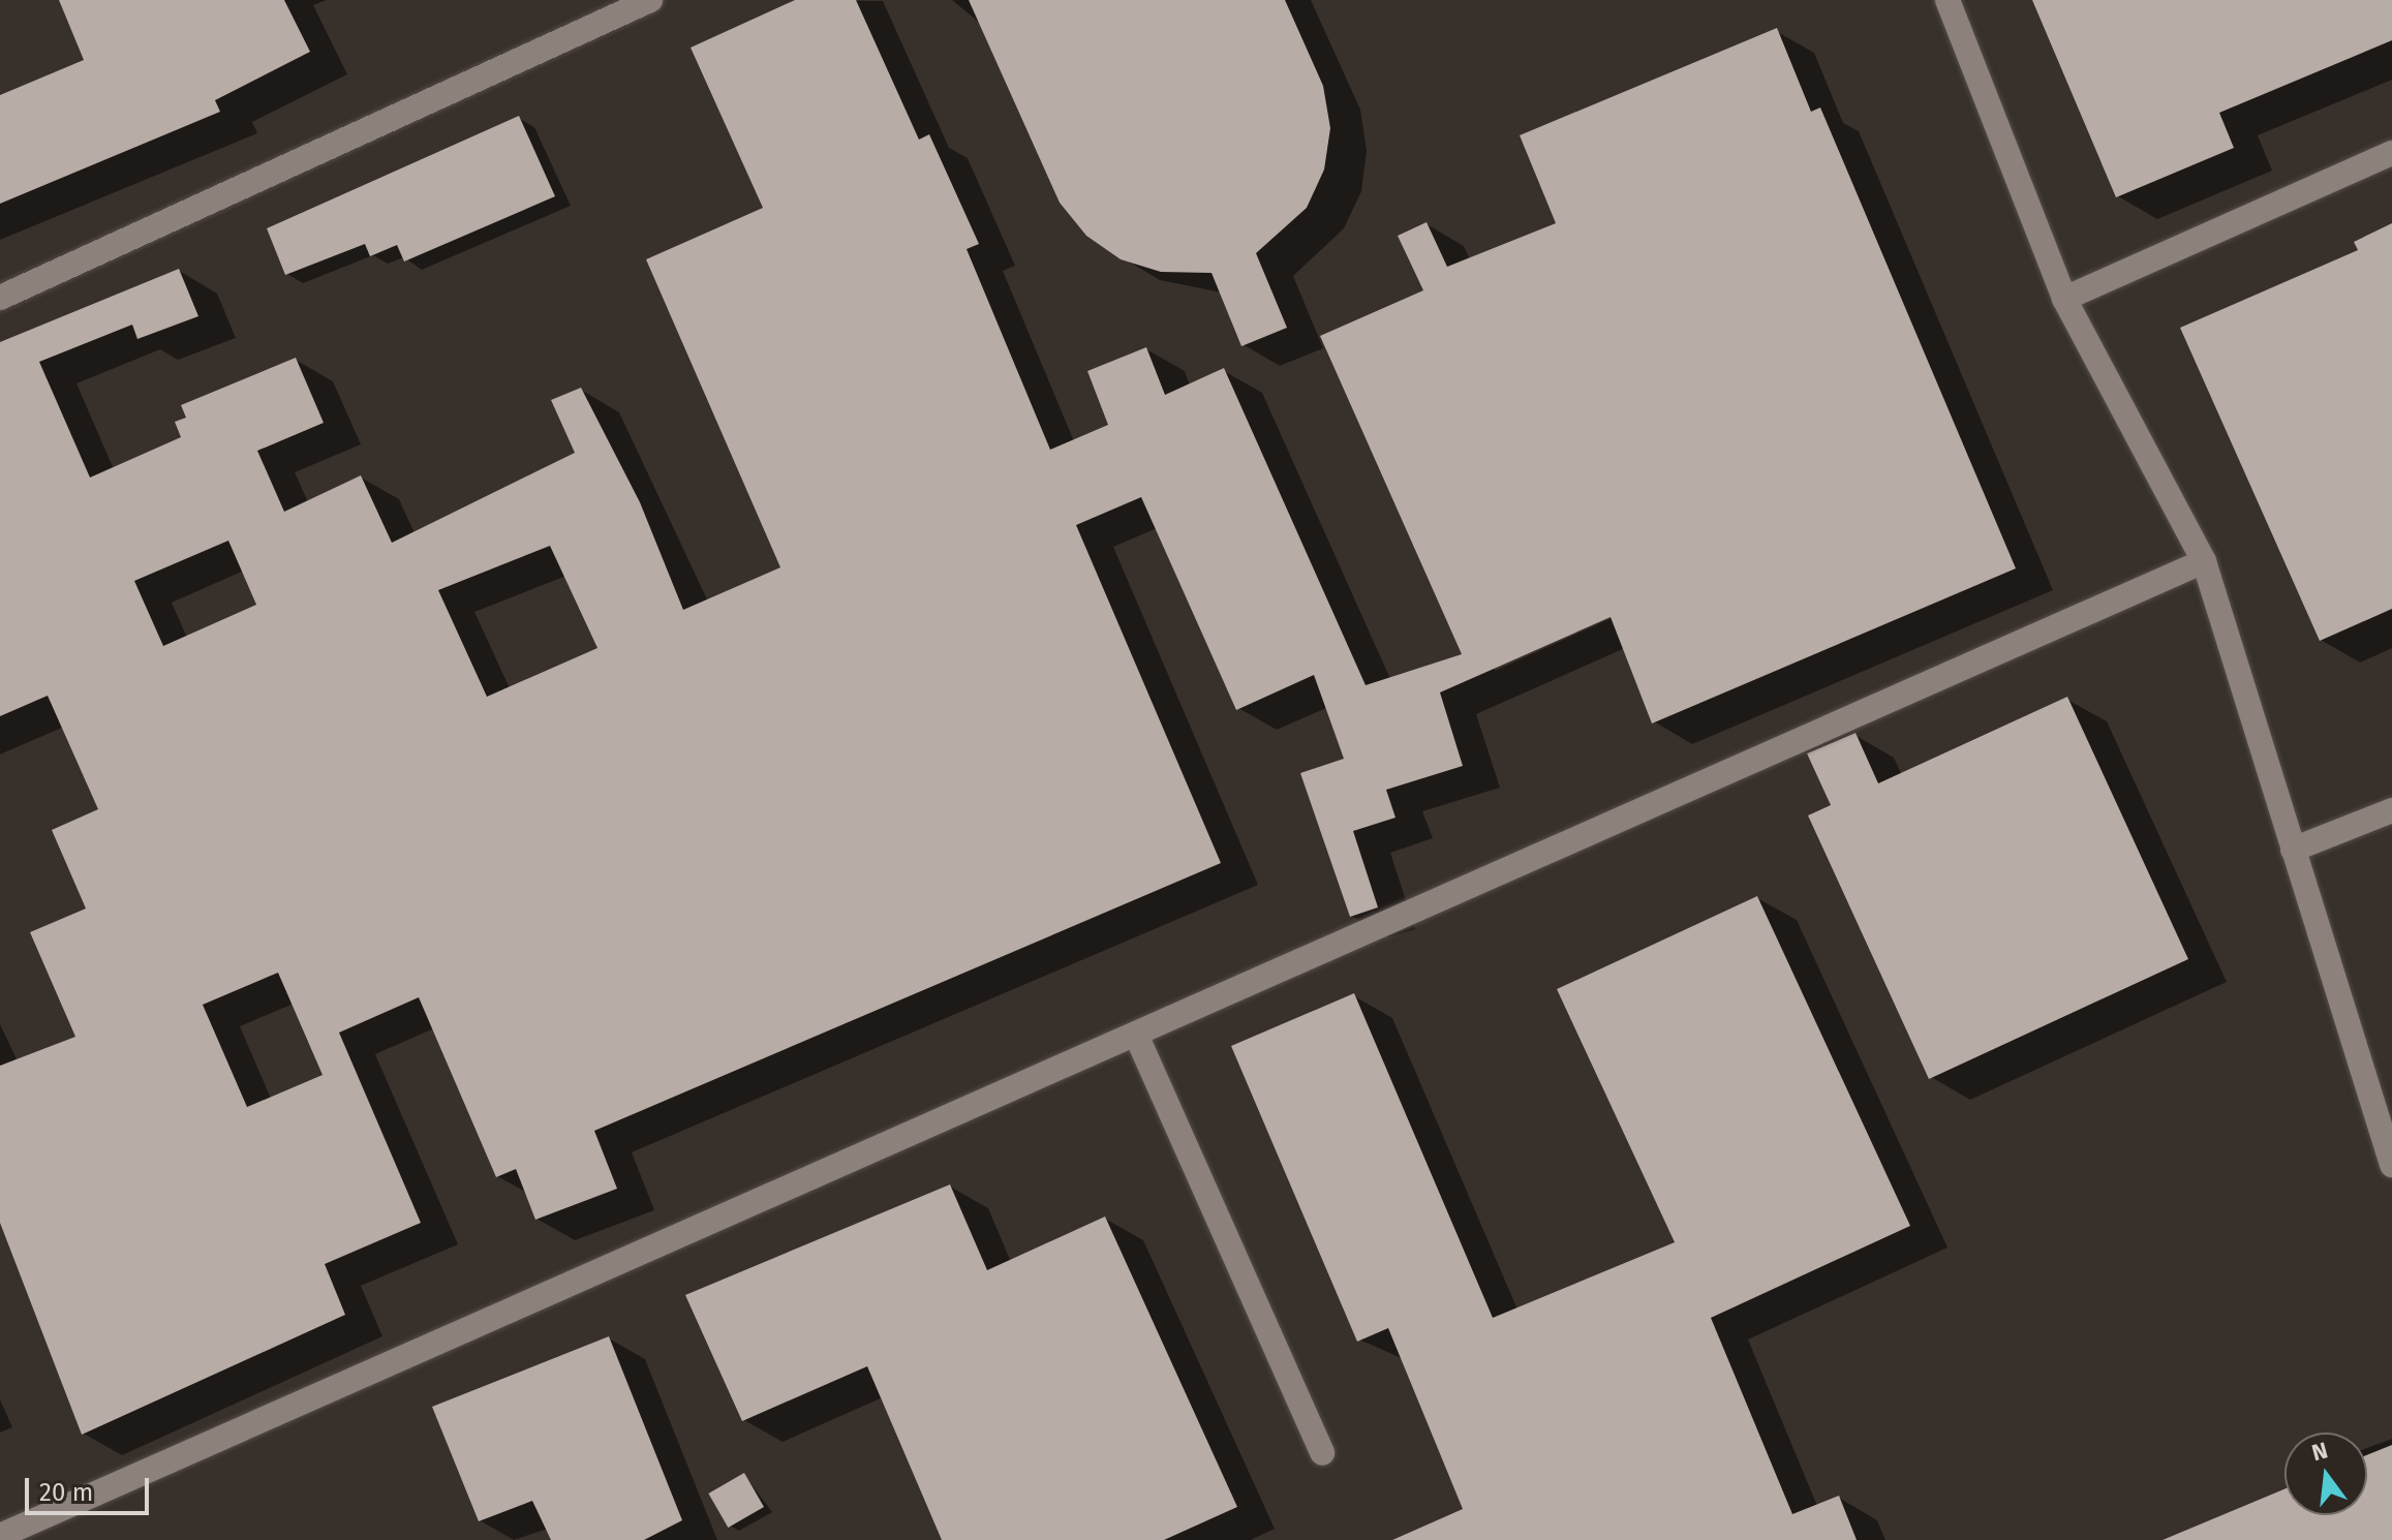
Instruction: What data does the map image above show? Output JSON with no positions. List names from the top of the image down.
{
  "scale_bar": "20 m",
  "north": "top"
}
